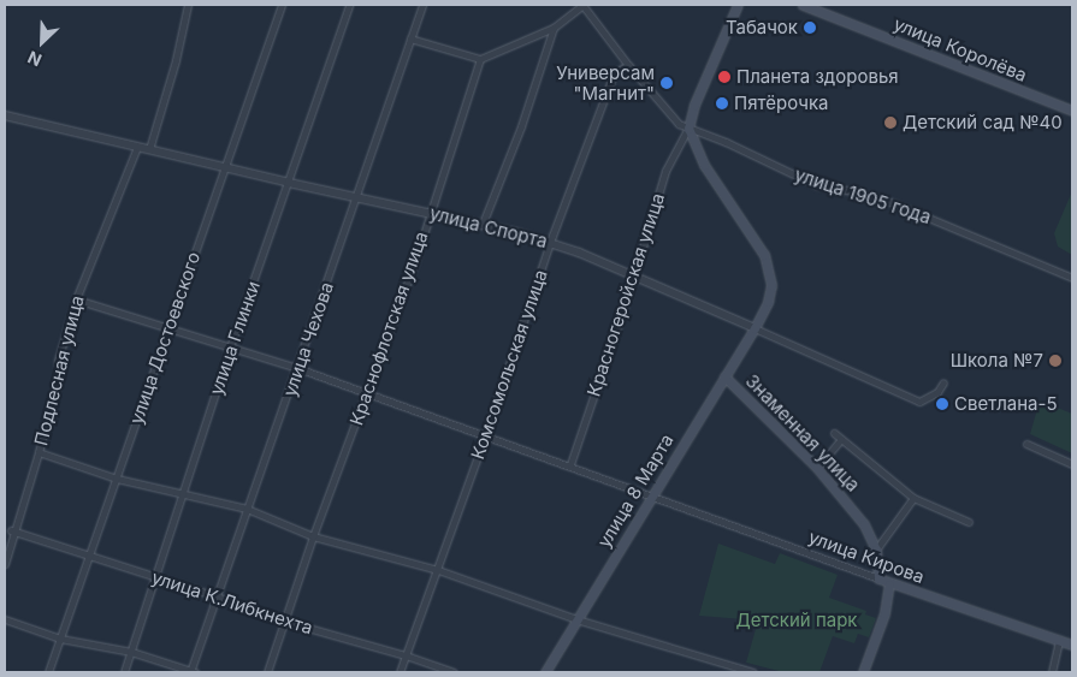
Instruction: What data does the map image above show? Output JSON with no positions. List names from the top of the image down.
{
  "streets": {
    "main road": [
      "улица Королёва",
      "Знаменная улица",
      "улица 8 Марта",
      "улица Кирова"
    ],
    "street": [
      "улица 1905 года",
      "улица Спорта",
      "Красногеройская улица",
      "Краснофлотская улица",
      "улица Достоевского",
      "улица Глинки",
      "улица Чехова",
      "Комсомольская улица",
      "Подлесная улица",
      "улица К.Либкнехта"
    ]
  },
  "crossings": [
    ["улица 1905 года", "Красногеройская улица"],
    ["улица 1905 года", "Комсомольская улица"],
    ["улица 1905 года", "улица 8 Марта"],
    ["улица Спорта", "Красногеройская улица"],
    ["улица Спорта", "Краснофлотская улица"],
    ["улица Спорта", "улица Достоевского"],
    ["улица Спорта", "улица Глинки"],
    ["улица Спорта", "улица Чехова"],
    ["улица Спорта", "Комсомольская улица"],
    ["улица Спорта", "Подлесная улица"],
    ["улица Спорта", "улица 8 Марта"],
    ["Красногеройская улица", "улица 8 Марта"],
    ["Красногеройская улица", "улица Кирова"],
    ["Краснофлотская улица", "улица Кирова"],
    ["Краснофлотская улица", "улица К.Либкнехта"],
    ["улица Достоевского", "улица Кирова"],
    ["улица Достоевского", "улица К.Либкнехта"],
    ["улица Глинки", "улица Кирова"],
    ["улица Глинки", "улица К.Либкнехта"],
    ["улица Чехова", "улица Кирова"],
    ["улица Чехова", "улица К.Либкнехта"],
    ["Комсомольская улица", "улица Кирова"],
    ["Комсомольская улица", "улица К.Либкнехта"],
    ["Подлесная улица", "улица Кирова"],
    ["Подлесная улица", "улица К.Либкнехта"],
    ["Знаменная улица", "улица 8 Марта"],
    ["Знаменная улица", "улица Кирова"],
    ["улица 8 Марта", "улица Кирова"]
  ],
  "parks": ["Детский парк"],
  "places": [
    "Табачок",
    "Планета здоровья",
    "Универсам \"Магнит\"",
    "Пятёрочка",
    "Детский сад №40",
    "Школа №7",
    "Светлана-5"
  ],
  "north": "bottom left"
}
